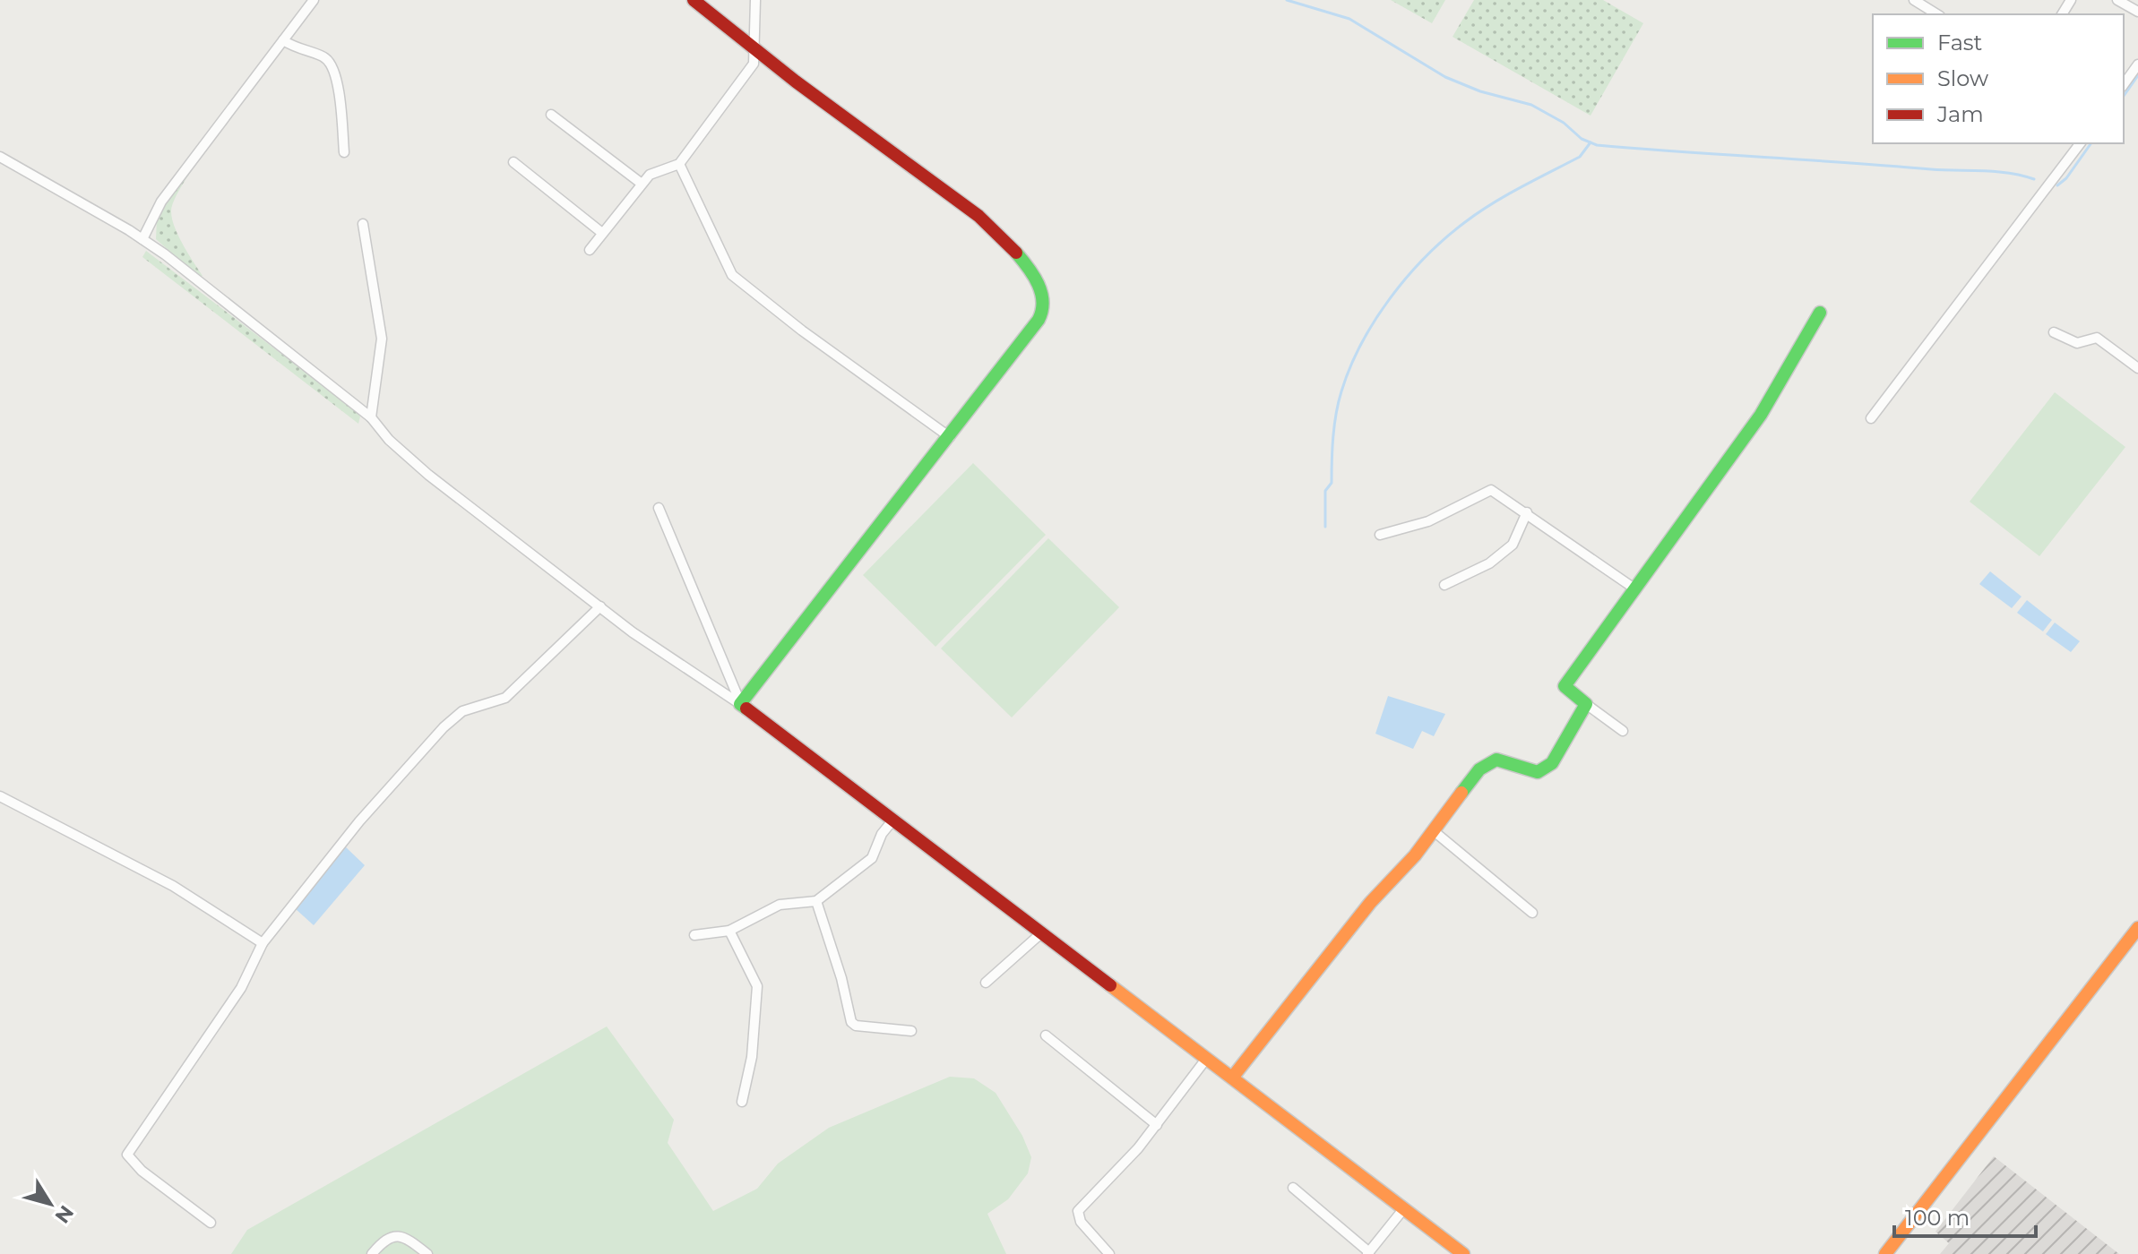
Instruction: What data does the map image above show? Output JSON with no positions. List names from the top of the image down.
{
  "legend": ["Fast", "Slow", "Jam"],
  "scale_bar": "100 m",
  "north": "bottom right"
}
